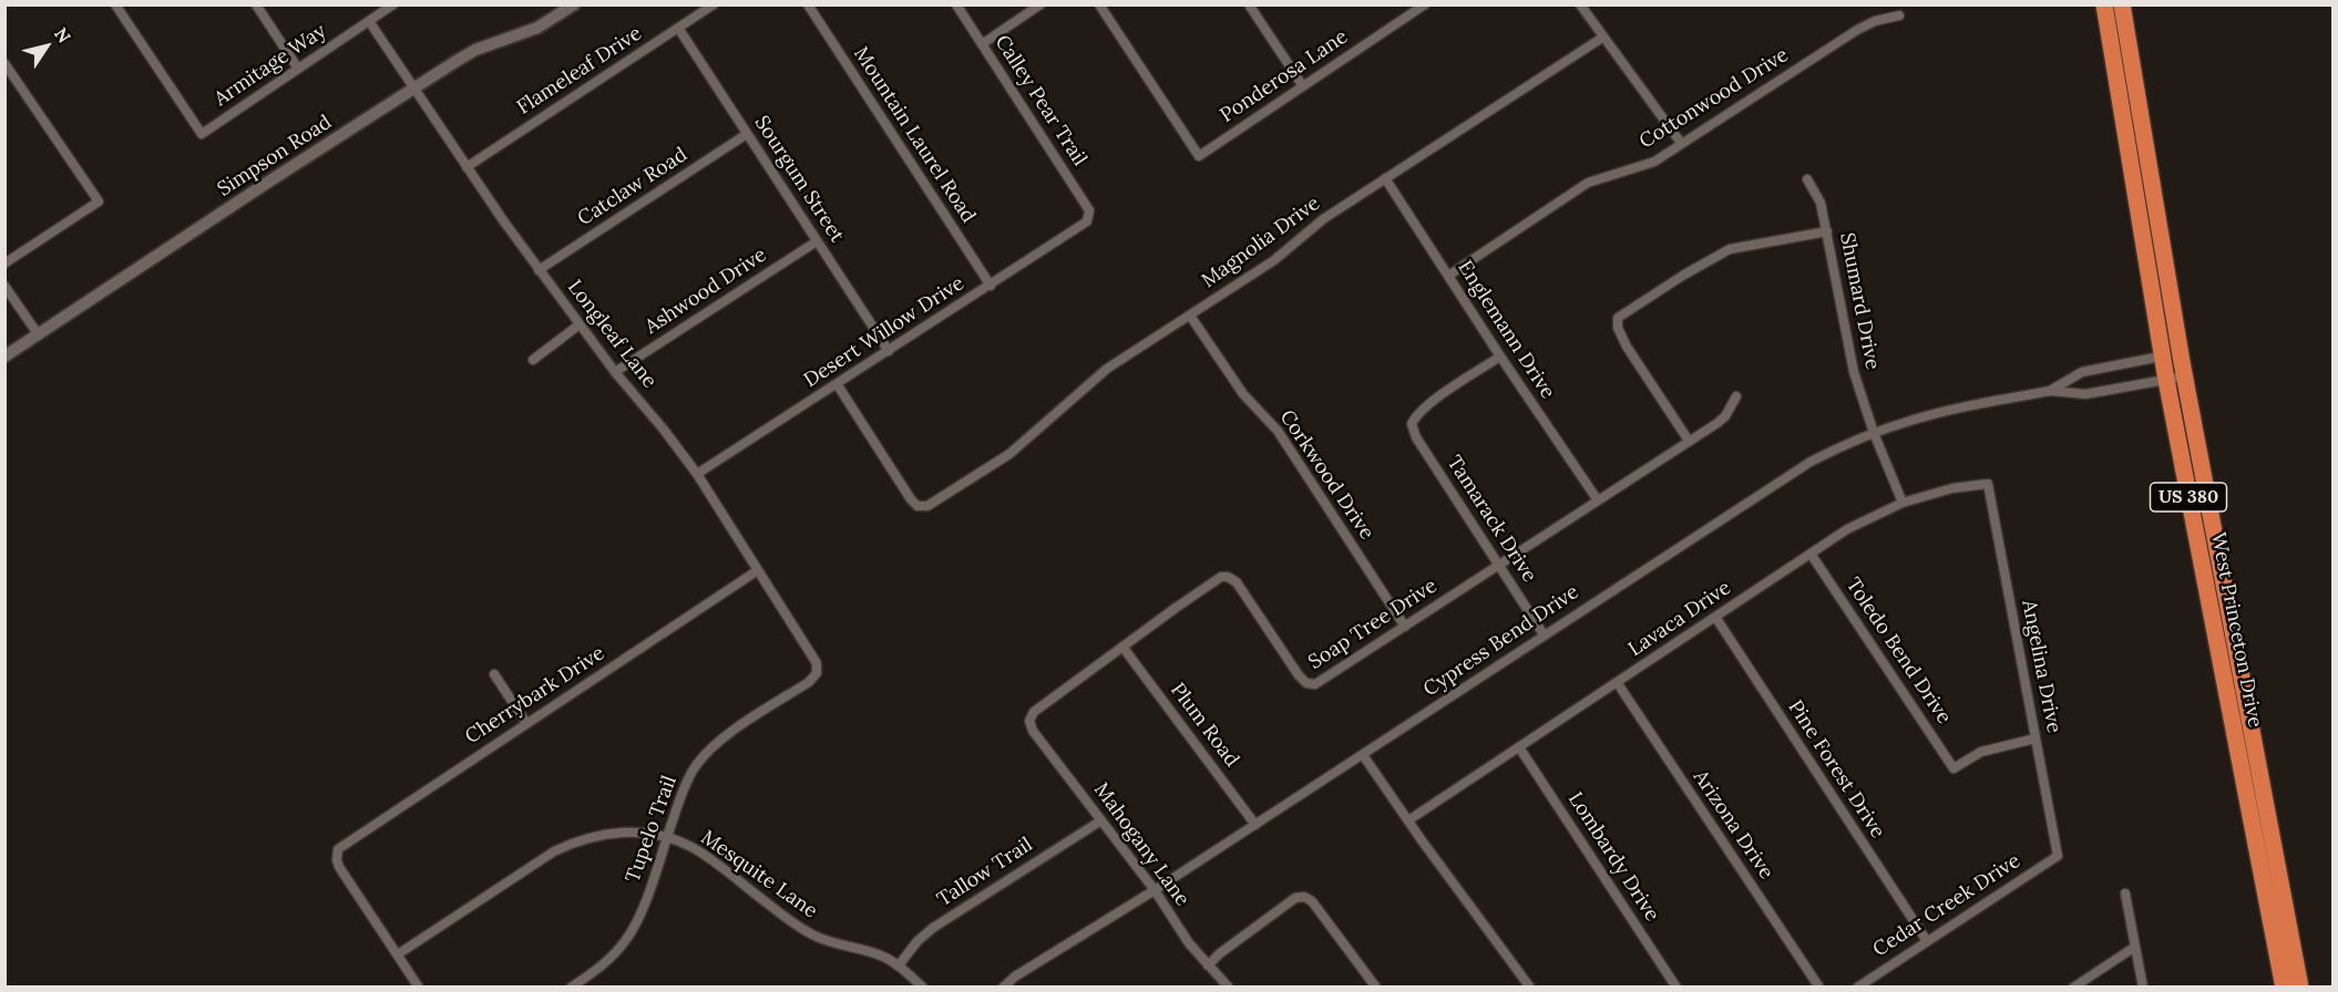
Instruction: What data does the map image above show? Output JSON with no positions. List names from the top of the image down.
{
  "streets": {
    "highway": ["US 380", "West Princeton Drive"],
    "street": [
      "Armitage Way",
      "Flameleaf Drive",
      "Ponderosa Lane",
      "Cottonwood Drive",
      "Calley Pear Trail",
      "Mountain Laurel Road",
      "Simpson Road",
      "Sourgum Street",
      "Catclaw Road",
      "Magnolia Drive",
      "Ashwood Drive",
      "Shumard Drive",
      "Englemann Drive",
      "Desert Willow Drive",
      "Longleaf Lane",
      "Corkwood Drive",
      "Tamarack Drive",
      "Lavaca Drive",
      "Soap Tree Drive",
      "Cypress Bend Drive",
      "Toledo Bend Drive",
      "Angelina Drive",
      "Cherrybark Drive",
      "Plum Road",
      "Pine Forest Drive",
      "Arizona Drive",
      "Tupelo Trail",
      "Mahogany Lane",
      "Lombardy Drive",
      "Tallow Trail",
      "Mesquite Lane",
      "Cedar Creek Drive"
    ]
  },
  "crossings": [
    ["Armitage Way", "Longleaf Lane"],
    ["Flameleaf Drive", "Sourgum Street"],
    ["Flameleaf Drive", "Longleaf Lane"],
    ["Cottonwood Drive", "Englemann Drive"],
    ["Calley Pear Trail", "Desert Willow Drive"],
    ["Mountain Laurel Road", "Desert Willow Drive"],
    ["Simpson Road", "Longleaf Lane"],
    ["Sourgum Street", "Catclaw Road"],
    ["Sourgum Street", "Ashwood Drive"],
    ["Sourgum Street", "Desert Willow Drive"],
    ["Catclaw Road", "Longleaf Lane"],
    ["Magnolia Drive", "Englemann Drive"],
    ["Magnolia Drive", "Desert Willow Drive"],
    ["Magnolia Drive", "Corkwood Drive"],
    ["Ashwood Drive", "Longleaf Lane"],
    ["Shumard Drive", "Lavaca Drive"],
    ["Shumard Drive", "Cypress Bend Drive"],
    ["Englemann Drive", "Tamarack Drive"],
    ["Englemann Drive", "Soap Tree Drive"],
    ["Desert Willow Drive", "Longleaf Lane"],
    ["Longleaf Lane", "Cherrybark Drive"],
    ["Longleaf Lane", "Tupelo Trail"],
    ["Corkwood Drive", "Soap Tree Drive"],
    ["Tamarack Drive", "Soap Tree Drive"],
    ["Tamarack Drive", "Cypress Bend Drive"],
    ["Lavaca Drive", "Toledo Bend Drive"],
    ["Lavaca Drive", "Angelina Drive"],
    ["Lavaca Drive", "Pine Forest Drive"],
    ["Lavaca Drive", "Arizona Drive"],
    ["Lavaca Drive", "Lombardy Drive"],
    ["Soap Tree Drive", "Plum Road"],
    ["Soap Tree Drive", "Mahogany Lane"],
    ["West Princeton Drive", "Cypress Bend Drive"],
    ["Cypress Bend Drive", "Plum Road"],
    ["Cypress Bend Drive", "Mahogany Lane"],
    ["Toledo Bend Drive", "Angelina Drive"],
    ["Angelina Drive", "Cedar Creek Drive"],
    ["Cherrybark Drive", "Mesquite Lane"],
    ["Pine Forest Drive", "Cedar Creek Drive"],
    ["Tupelo Trail", "Mesquite Lane"],
    ["Mahogany Lane", "Tallow Trail"],
    ["Tallow Trail", "Mesquite Lane"]
  ],
  "north": "top right"
}
